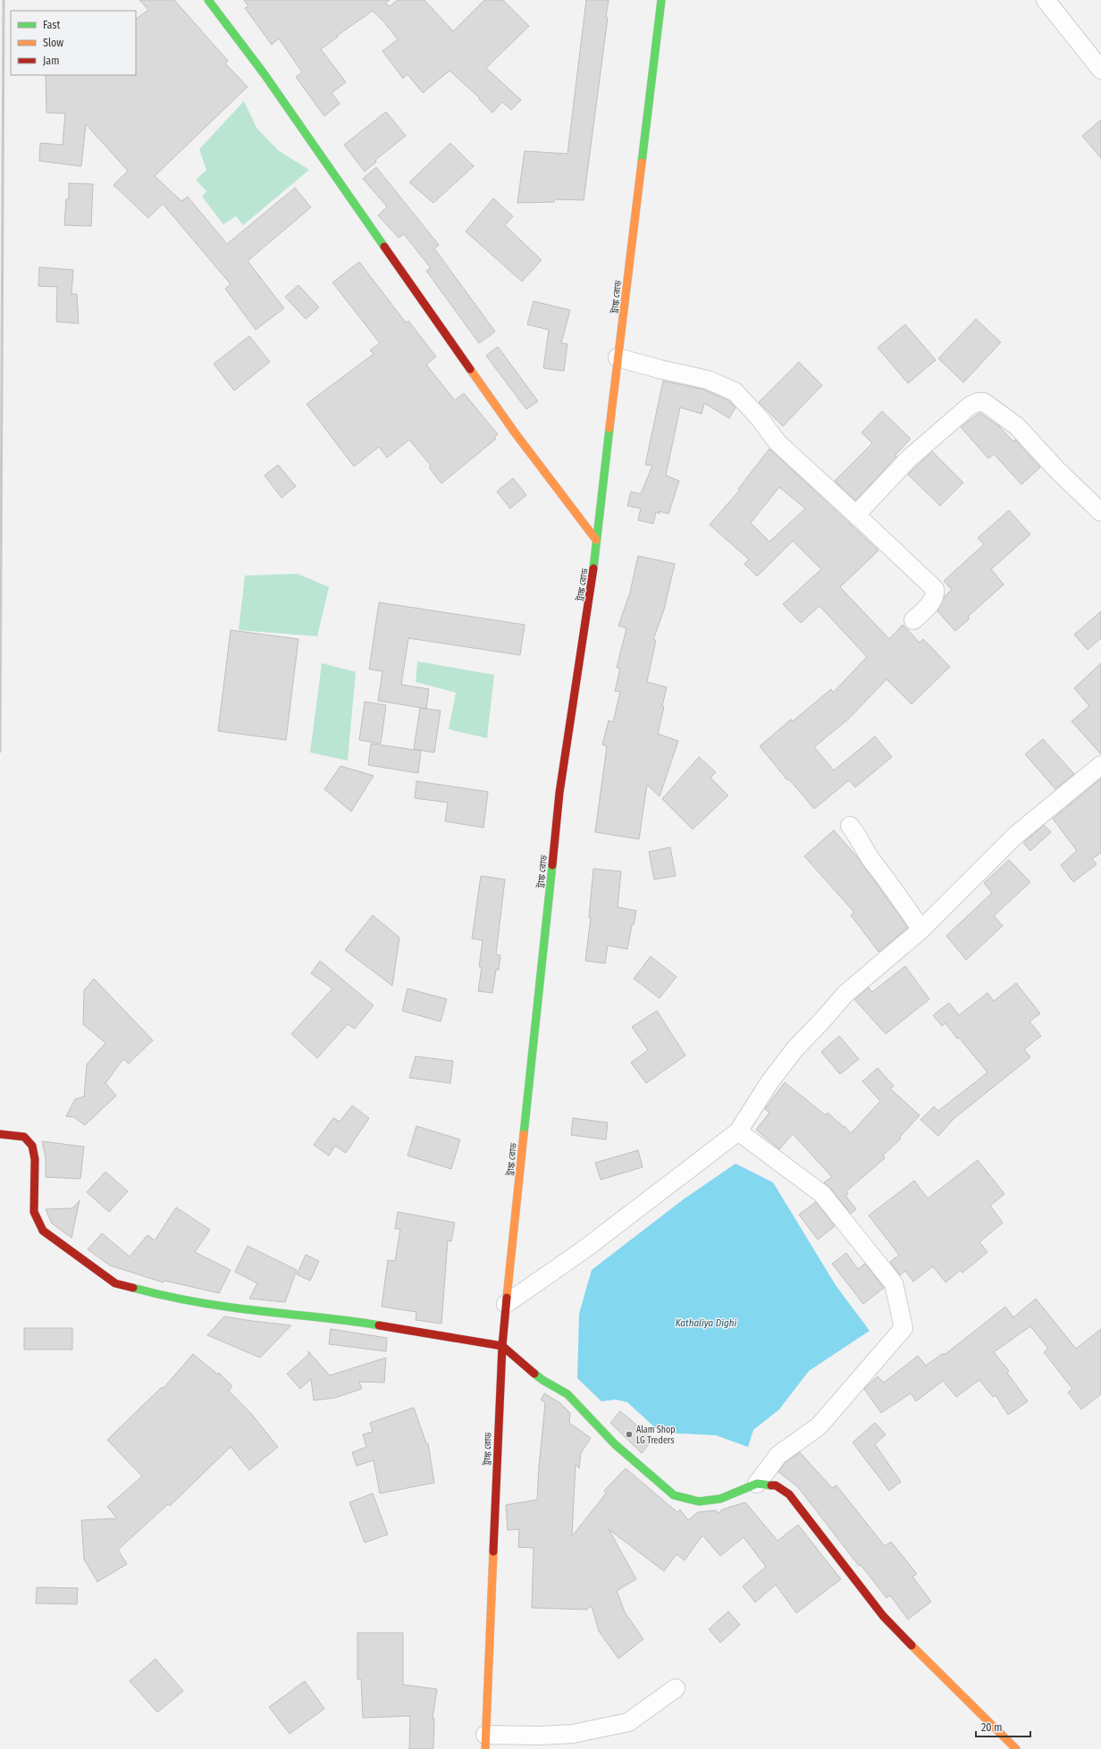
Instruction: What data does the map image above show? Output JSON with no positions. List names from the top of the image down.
{
  "streets": {
    "main road": ["ট্রাঙ্ক রোড"]
  },
  "water": ["Kathaliya Dighi"],
  "places": ["Alam Shop LG Treders"],
  "legend": ["Fast", "Slow", "Jam"],
  "scale_bar": "20 m"
}
